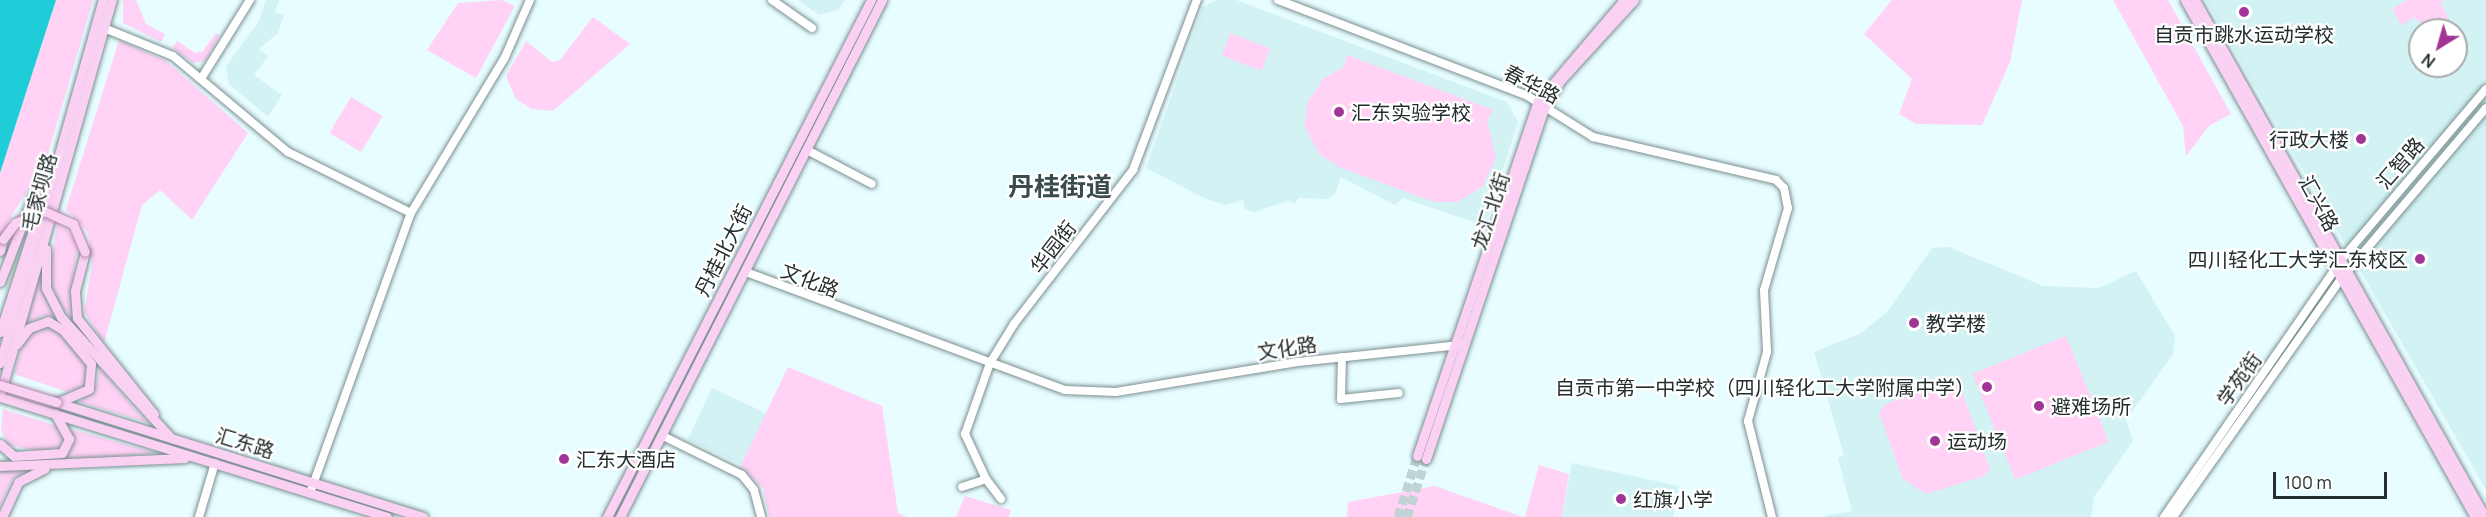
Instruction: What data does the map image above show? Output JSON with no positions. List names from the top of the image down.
{
  "streets": {
    "main road": [
      "毛家坝路",
      "汇兴路",
      "龙汇北街",
      "丹桂北大街",
      "汇东路"
    ],
    "street": [
      "春华路",
      "汇智路",
      "华园街",
      "文化路",
      "学苑街"
    ]
  },
  "crossings": [
    ["春华路", "龙汇北街"],
    ["汇智路", "汇兴路"],
    ["汇智路", "学苑街"],
    ["毛家坝路", "汇东路"],
    ["汇兴路", "学苑街"],
    ["龙汇北街", "文化路"],
    ["华园街", "文化路"],
    ["丹桂北大街", "文化路"]
  ],
  "districts": ["丹桂街道"],
  "places": [
    "自贡市跳水运动学校",
    "汇东实验学校",
    "行政大楼",
    "四川轻化工大学汇东校区",
    "教学楼",
    "自贡市第一中学校（四川轻化工大学附属中学）",
    "避难场所",
    "运动场",
    "汇东大酒店",
    "红旗小学"
  ],
  "scale_bar": "100 m",
  "north": "bottom left"
}
